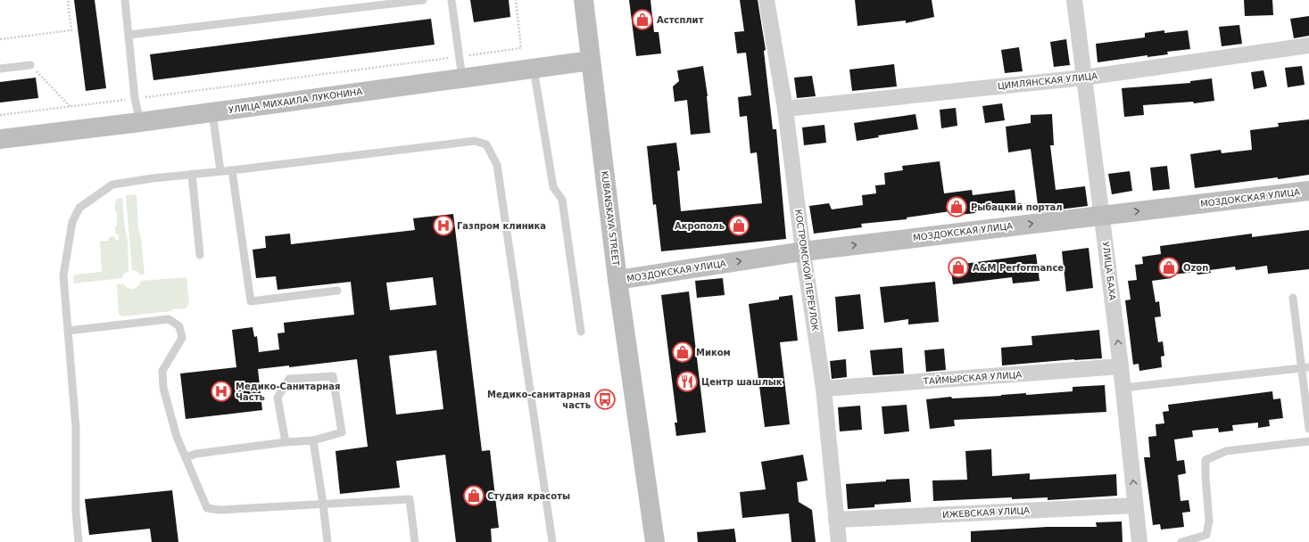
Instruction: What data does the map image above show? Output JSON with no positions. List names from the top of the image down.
{
  "streets": {
    "main road": ["УЛИЦА МИХАИЛА ЛУКОНИНА", "МОЗДОКСКАЯ УЛИЦА", "KUBANSKAYA STREET"],
    "street": [
      "ЦИМЛЯНСКАЯ УЛИЦА",
      "КОСТРОМСКОЙ ПЕРЕУЛОК",
      "УЛИЦА БАХА",
      "ТАЙМЫРСКАЯ УЛИЦА",
      "ИЖЕВСКАЯ УЛИЦА"
    ]
  },
  "crossings": [
    ["ЦИМЛЯНСКАЯ УЛИЦА", "КОСТРОМСКОЙ ПЕРЕУЛОК"],
    ["ЦИМЛЯНСКАЯ УЛИЦА", "УЛИЦА БАХА"],
    ["УЛИЦА МИХАИЛА ЛУКОНИНА", "KUBANSKAYA STREET"],
    ["МОЗДОКСКАЯ УЛИЦА", "KUBANSKAYA STREET"],
    ["МОЗДОКСКАЯ УЛИЦА", "КОСТРОМСКОЙ ПЕРЕУЛОК"],
    ["МОЗДОКСКАЯ УЛИЦА", "УЛИЦА БАХА"],
    ["КОСТРОМСКОЙ ПЕРЕУЛОК", "ТАЙМЫРСКАЯ УЛИЦА"],
    ["КОСТРОМСКОЙ ПЕРЕУЛОК", "ИЖЕВСКАЯ УЛИЦА"],
    ["УЛИЦА БАХА", "ТАЙМЫРСКАЯ УЛИЦА"],
    ["УЛИЦА БАХА", "ИЖЕВСКАЯ УЛИЦА"]
  ],
  "one_way": ["МОЗДОКСКАЯ УЛИЦА", "УЛИЦА БАХА"],
  "places": {
    "shop": [
      "Астсплит",
      "Рыбацкий портал",
      "Акрополь",
      "A&M Performance",
      "Ozon",
      "Миком",
      "Студия красоты"
    ],
    "hospital": ["Газпром клиника", "Медико-Санитарная Часть"],
    "restaurant": ["Центр шашлык"],
    "bus stop": ["Медико-санитарная часть"]
  }
}
